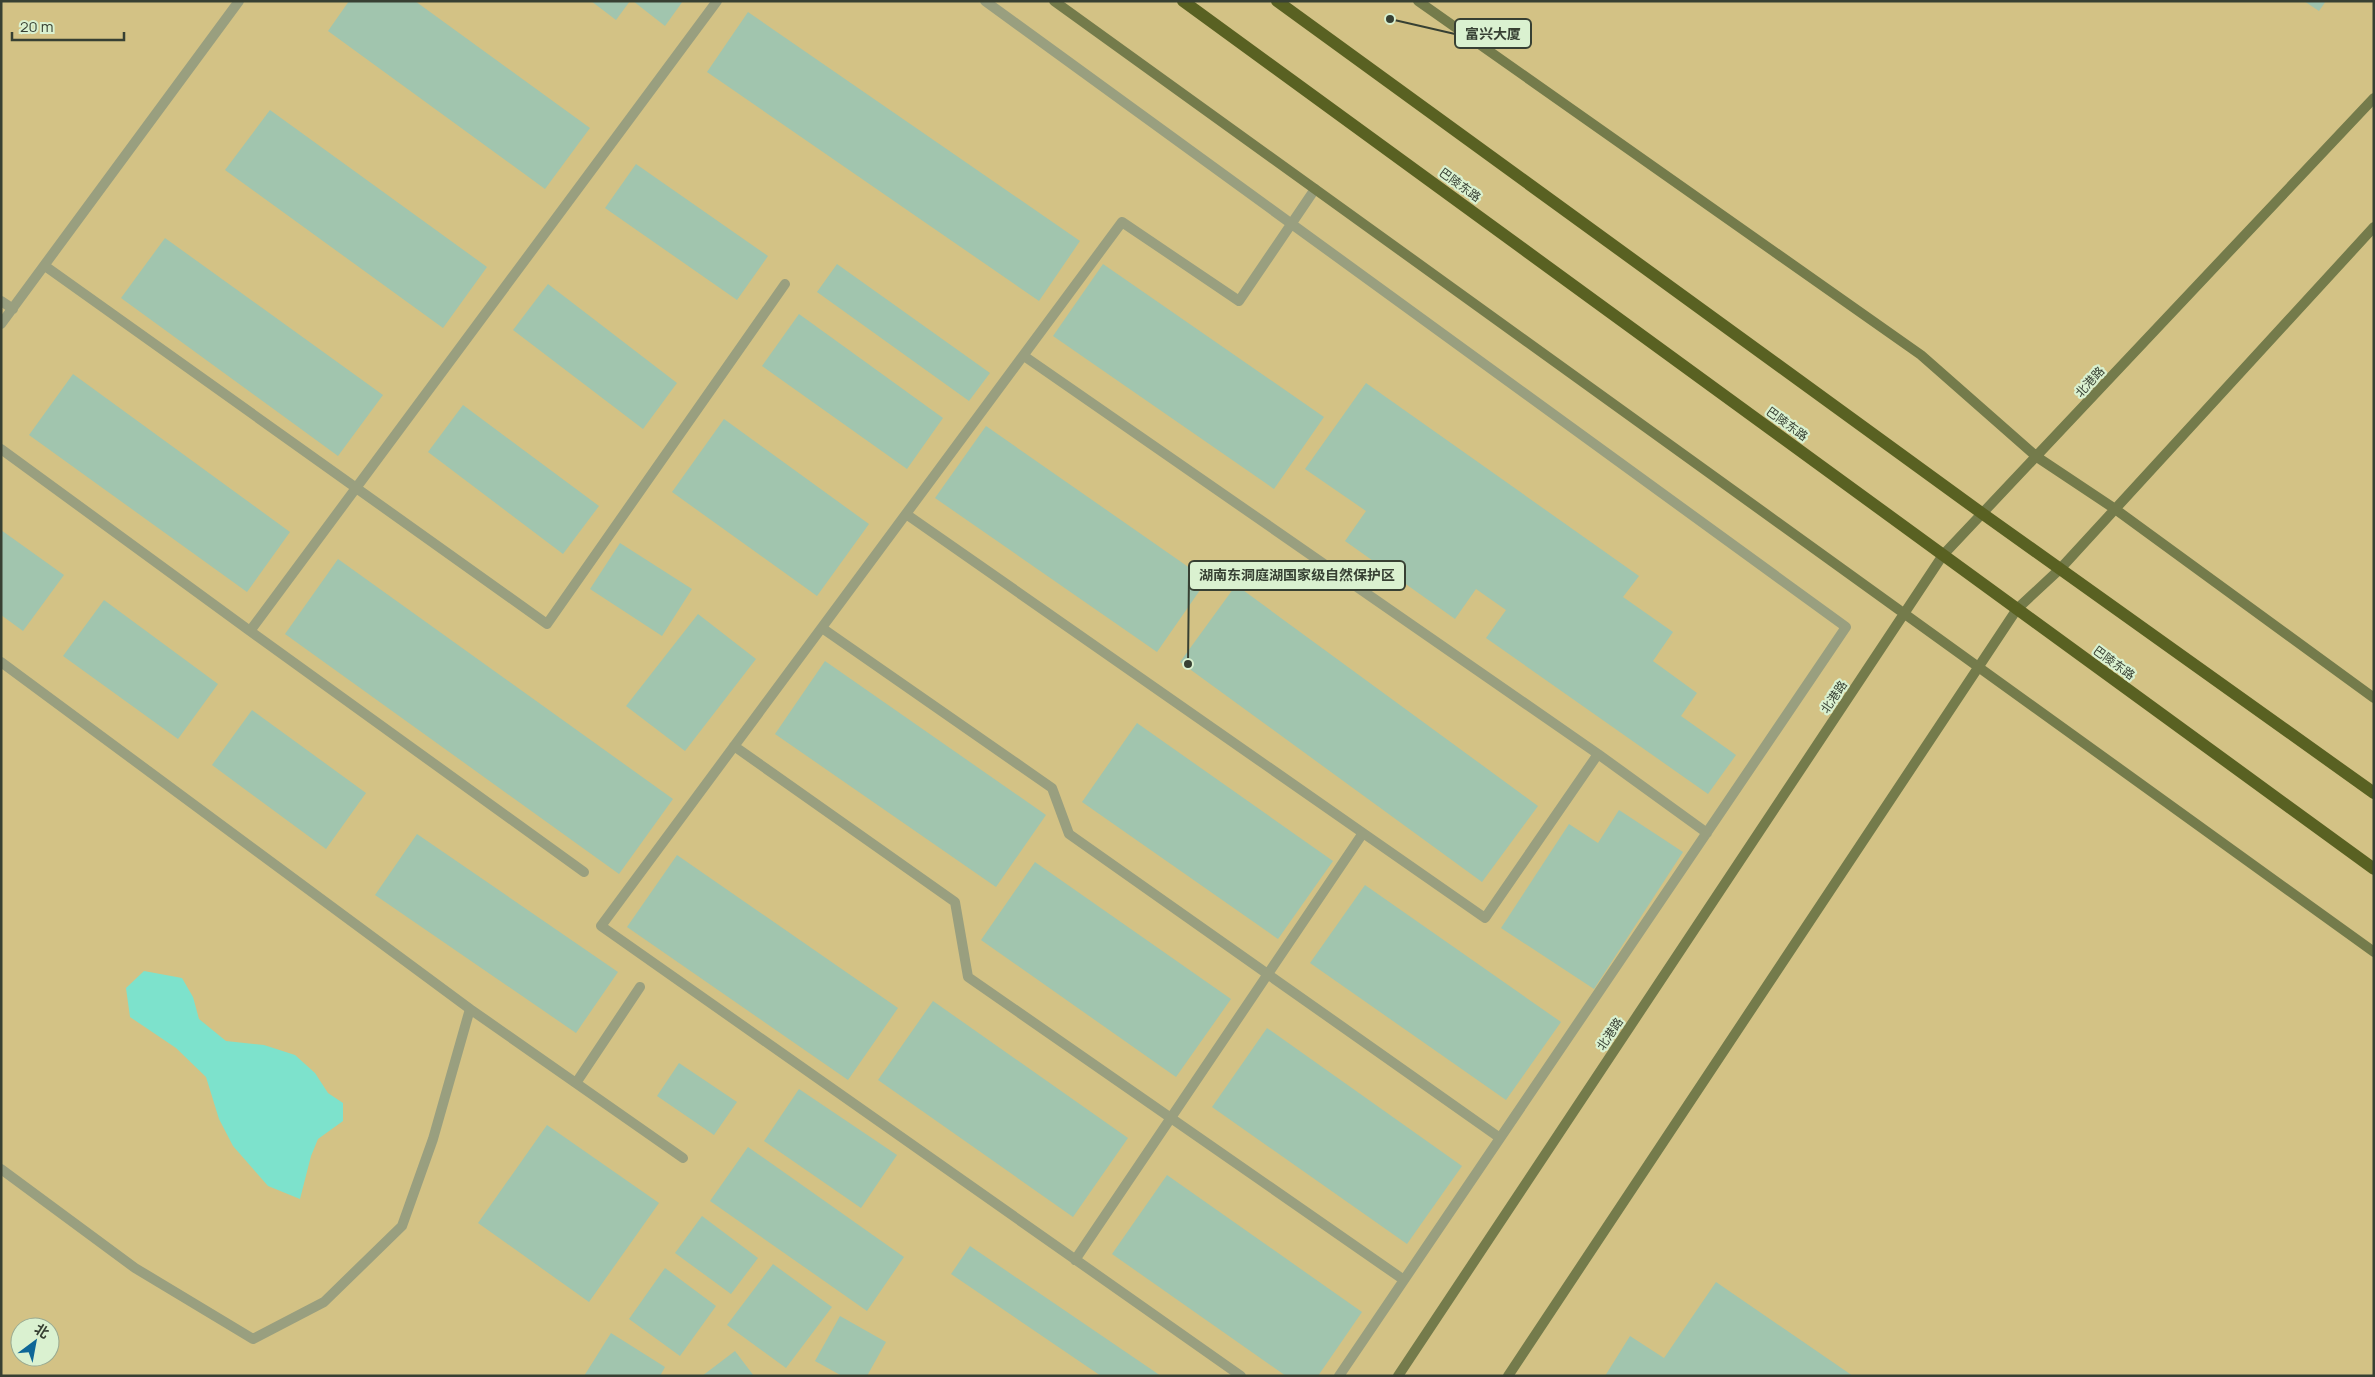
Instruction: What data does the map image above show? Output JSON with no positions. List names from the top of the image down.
{
  "streets": {
    "main road": ["巴陵东路", "北港路"]
  },
  "crossings": [
    ["巴陵东路", "北港路"]
  ],
  "places": ["富兴大厦", "湖南东洞庭湖国家级自然保护区"],
  "scale_bar": "20 m",
  "north": "top right"
}
